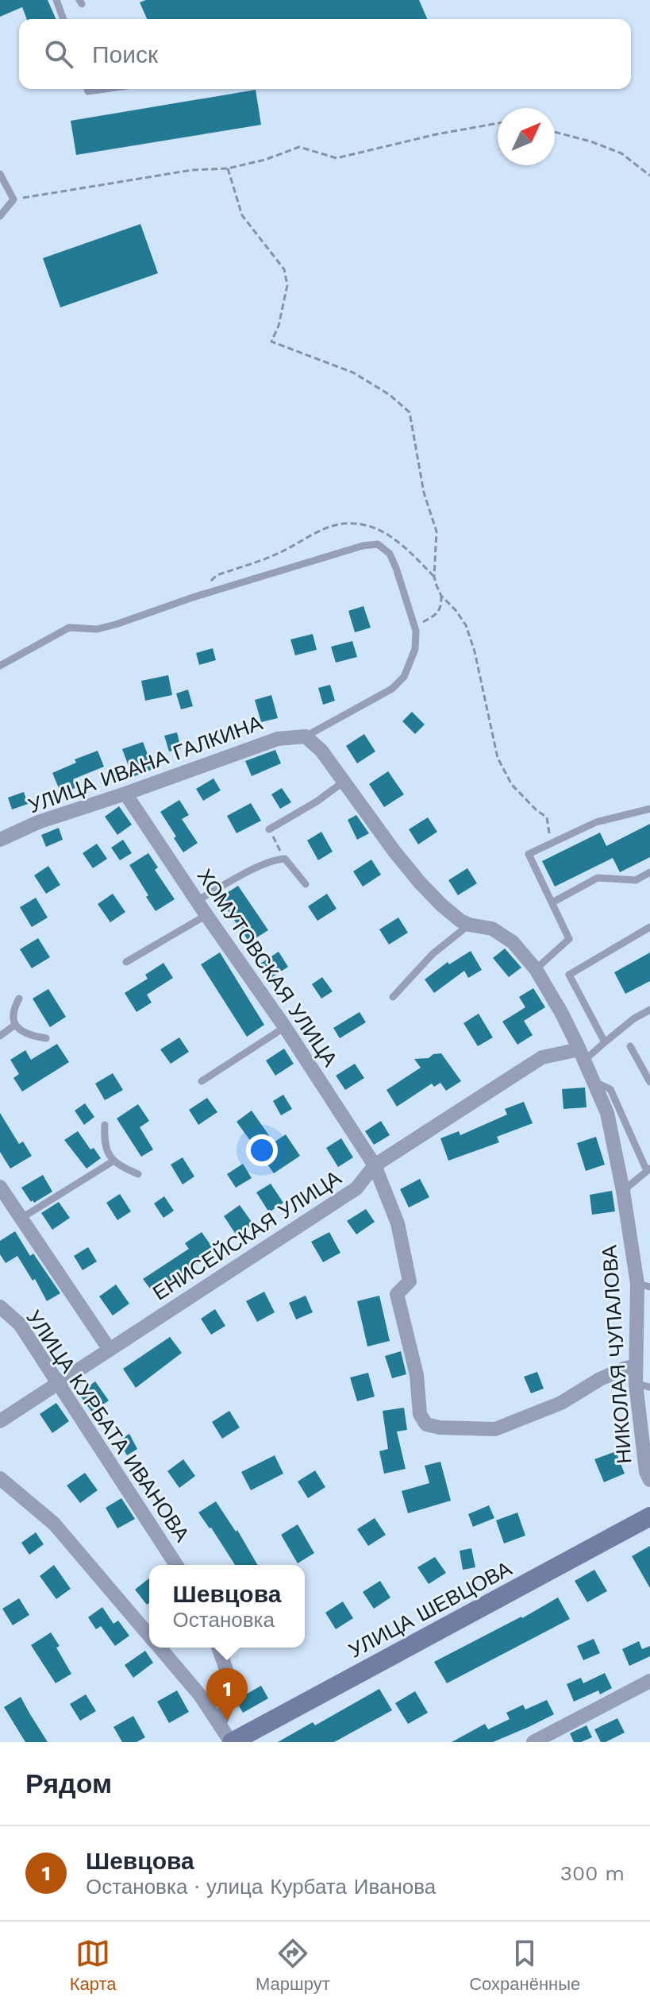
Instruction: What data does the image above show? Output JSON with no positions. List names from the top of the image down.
{
  "streets": {
    "main road": ["УЛИЦА ШЕВЦОВА"],
    "street": [
      "УЛИЦА ИВАНА ГАЛКИНА",
      "ХОМУТОВСКАЯ УЛИЦА",
      "ЕНИСЕЙСКАЯ УЛИЦА",
      "НИКОЛАЯ ЧУПАЛОВА",
      "УЛИЦА КУРБАТА ИВАНОВА"
    ]
  },
  "crossings": [
    ["УЛИЦА ИВАНА ГАЛКИНА", "ХОМУТОВСКАЯ УЛИЦА"],
    ["УЛИЦА ИВАНА ГАЛКИНА", "НИКОЛАЯ ЧУПАЛОВА"],
    ["ХОМУТОВСКАЯ УЛИЦА", "ЕНИСЕЙСКАЯ УЛИЦА"],
    ["ХОМУТОВСКАЯ УЛИЦА", "НИКОЛАЯ ЧУПАЛОВА"],
    ["ЕНИСЕЙСКАЯ УЛИЦА", "НИКОЛАЯ ЧУПАЛОВА"],
    ["ЕНИСЕЙСКАЯ УЛИЦА", "УЛИЦА КУРБАТА ИВАНОВА"]
  ],
  "north": "top right",
  "page": {
    "search": "Поиск",
    "popup": ["Шевцова", "Остановка"],
    "pins": "1",
    "heading": "Рядом",
    "list": [
      {
        "mark": "1",
        "name": "Шевцова",
        "note": "Остановка · улица Курбата Иванова",
        "value": "300 m"
      }
    ],
    "nav": ["Карта", "Маршрут", "Сохранённые"]
  }
}
